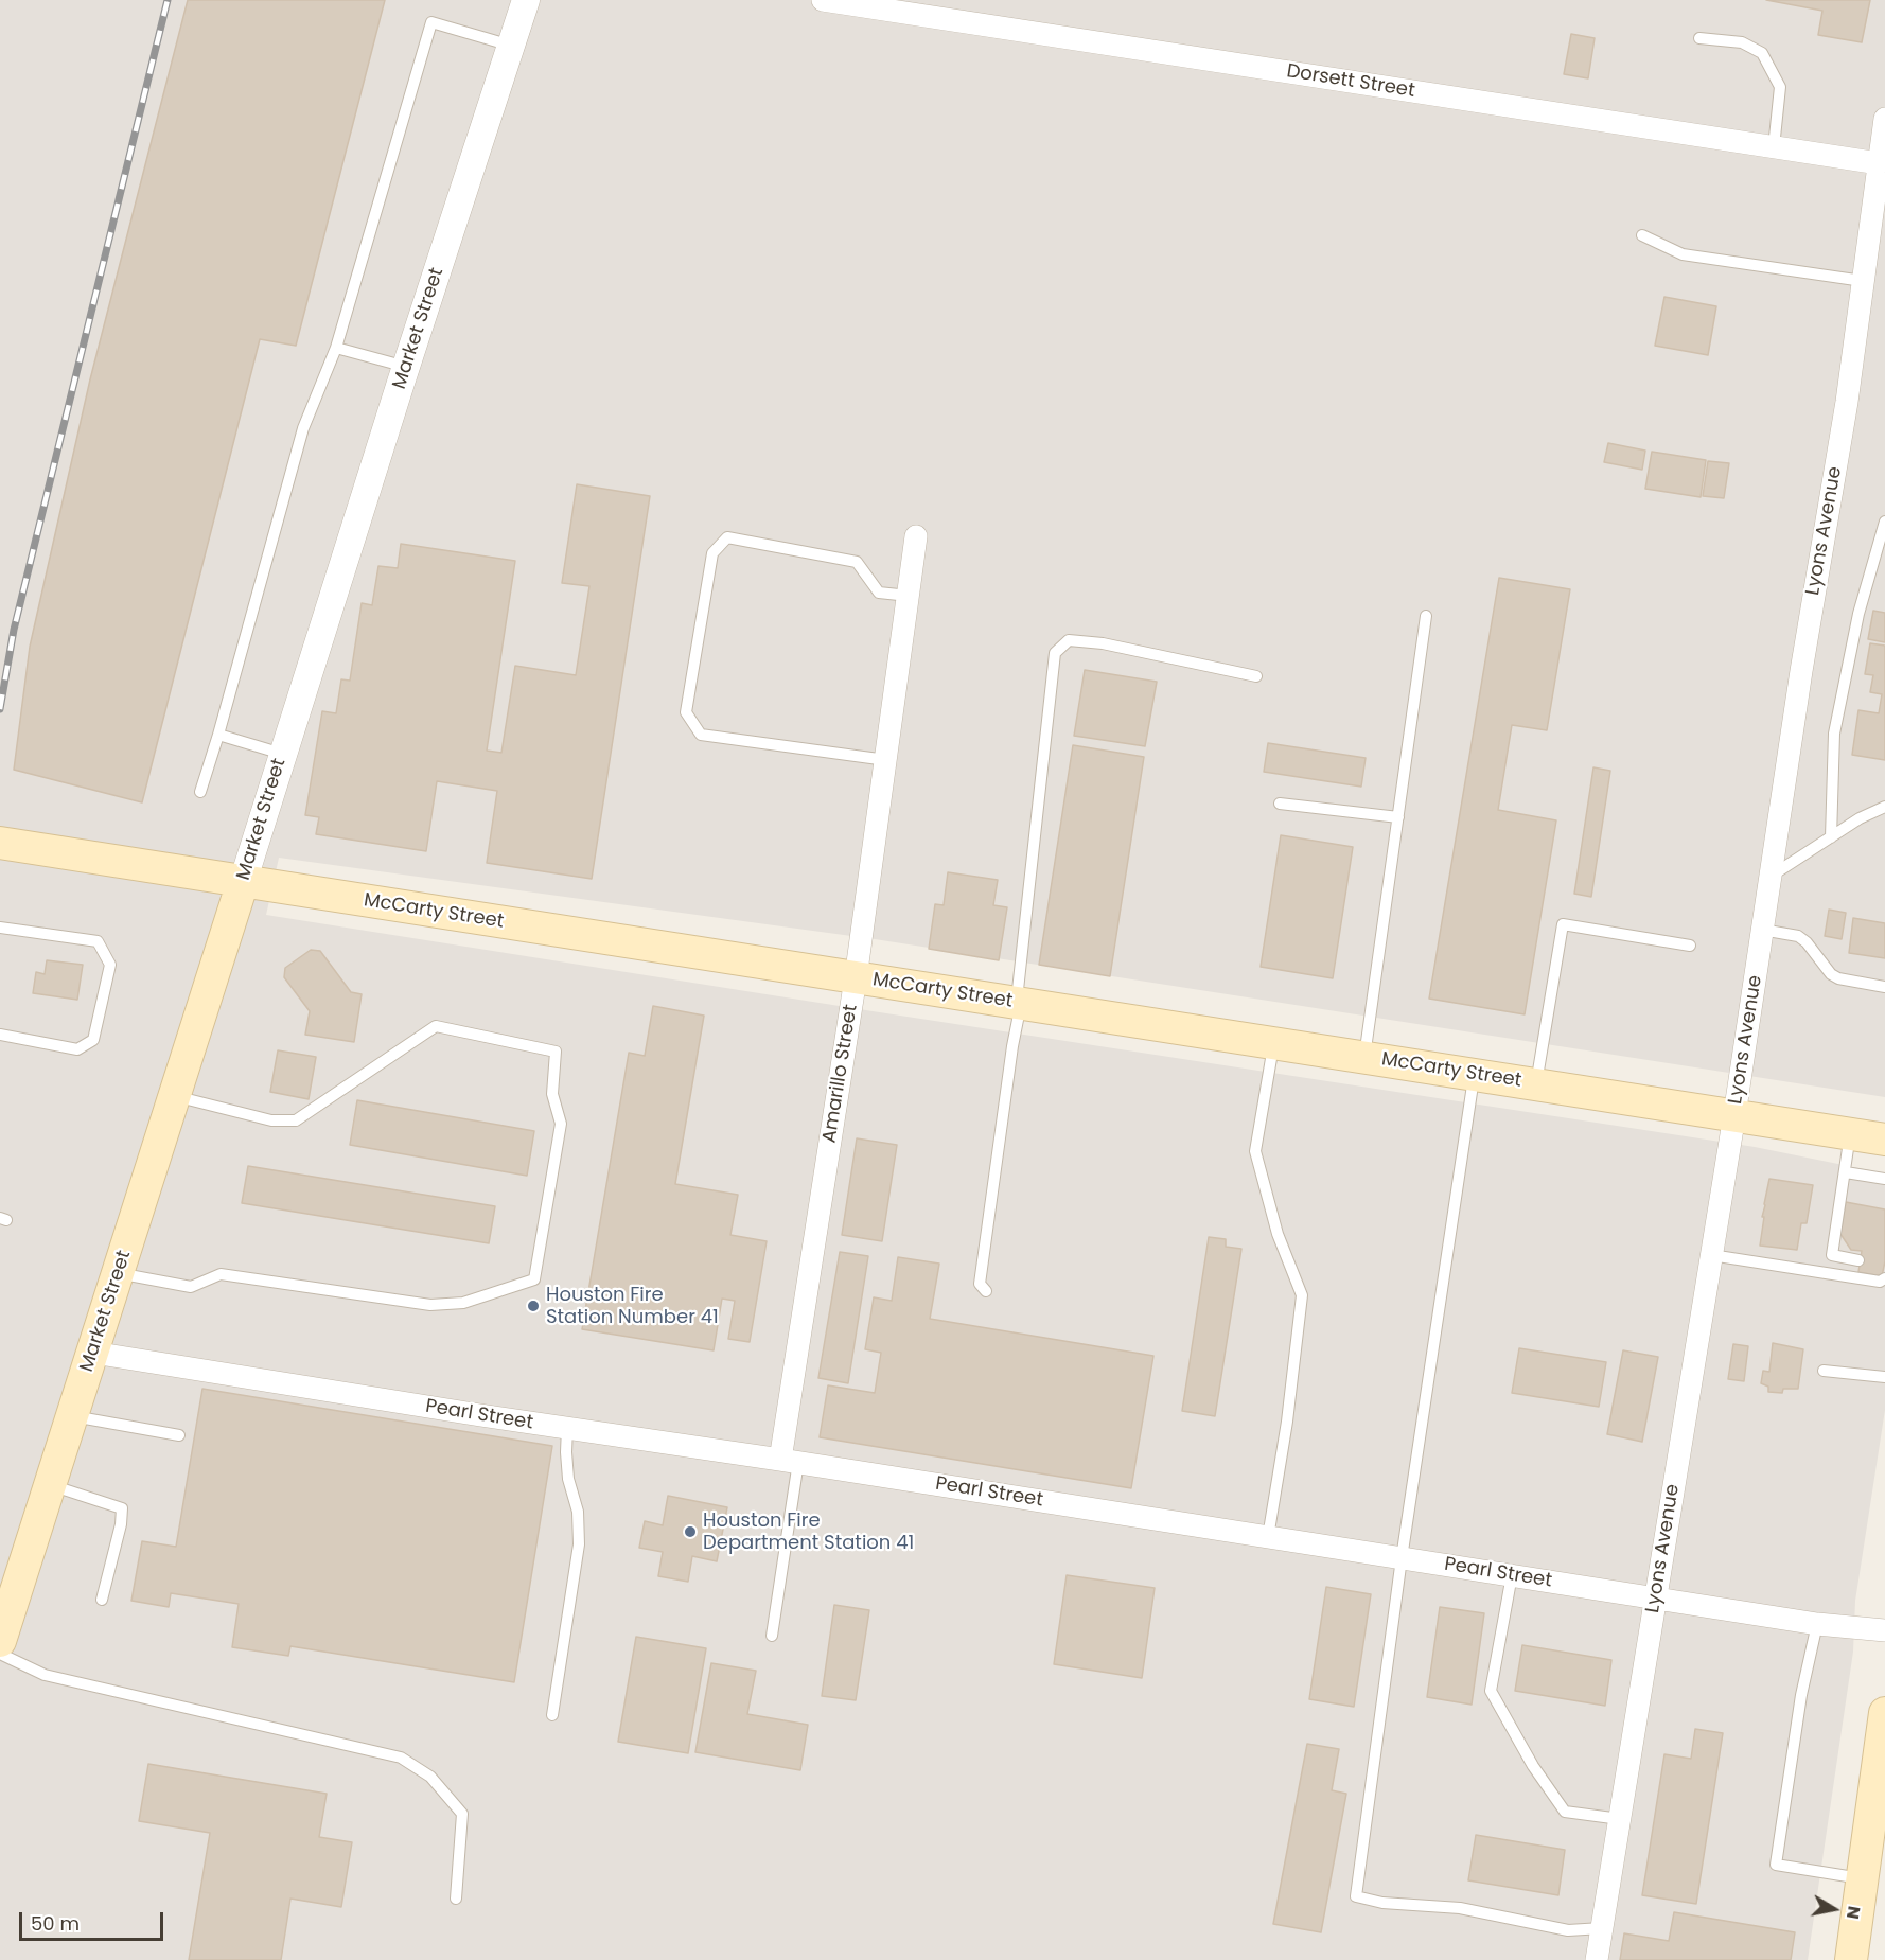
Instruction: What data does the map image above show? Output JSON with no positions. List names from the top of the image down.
{
  "streets": {
    "main road": ["Market Street", "McCarty Street"],
    "street": [
      "Dorsett Street",
      "Lyons Avenue",
      "Amarillo Street",
      "Pearl Street"
    ]
  },
  "crossings": [
    ["Dorsett Street", "Lyons Avenue"],
    ["Market Street", "McCarty Street"],
    ["Market Street", "Pearl Street"],
    ["Lyons Avenue", "McCarty Street"],
    ["Lyons Avenue", "Pearl Street"],
    ["McCarty Street", "Amarillo Street"],
    ["Amarillo Street", "Pearl Street"]
  ],
  "places": ["Houston Fire Station Number 41", "Houston Fire Department Station 41"],
  "scale_bar": "50 m",
  "north": "right"
}
